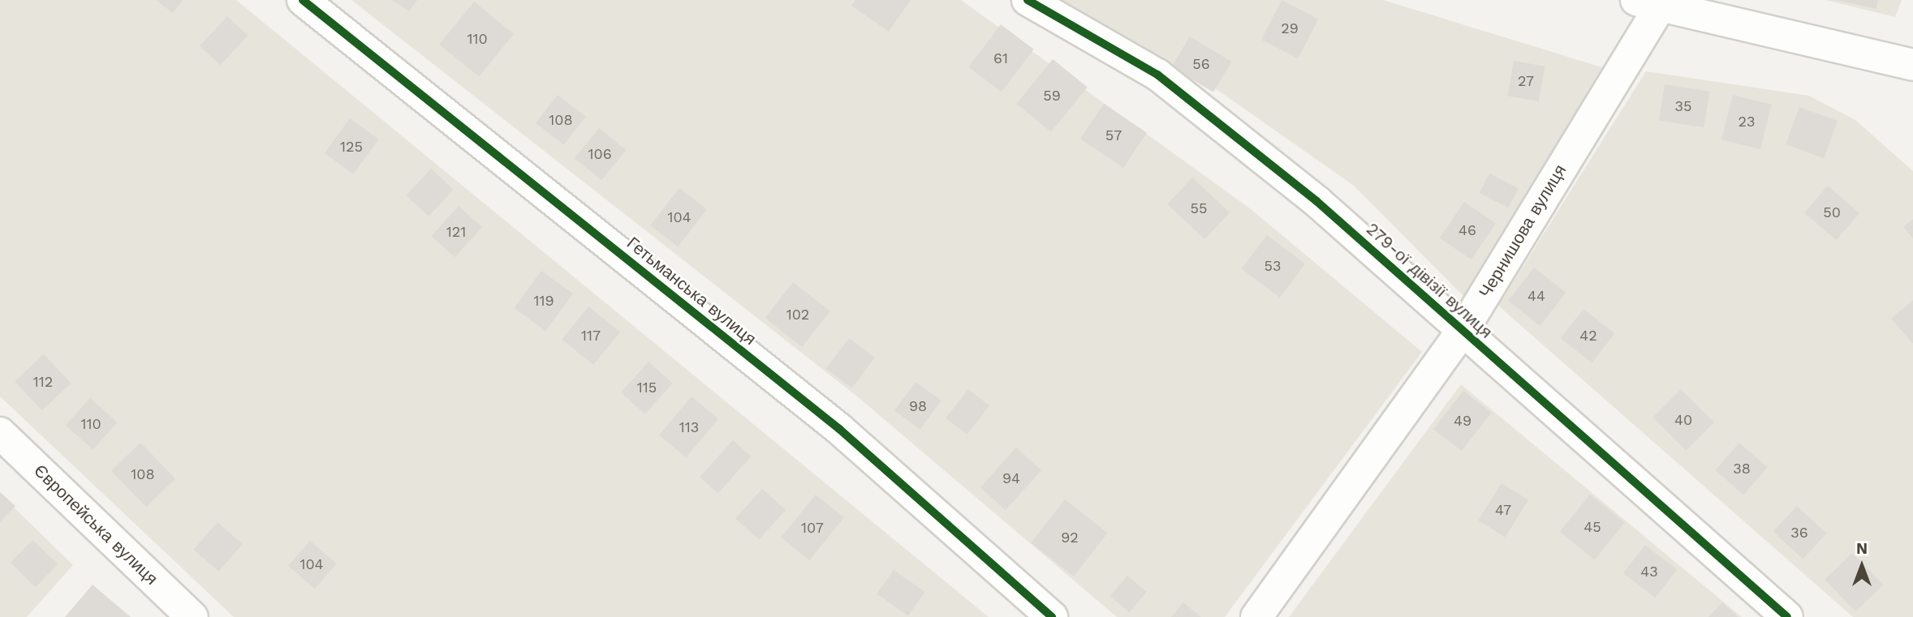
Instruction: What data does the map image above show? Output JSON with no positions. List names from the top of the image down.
{
  "streets": {
    "street": [
      "Чернишова вулиця",
      "279-ої дівізії вулиця",
      "Гетьманська вулиця",
      "Європейська вулиця"
    ]
  },
  "crossings": [
    ["Чернишова вулиця", "279-ої дівізії вулиця"]
  ],
  "house_numbers": [
    "29",
    "110",
    "61",
    "56",
    "27",
    "59",
    "35",
    "108",
    "23",
    "57",
    "125",
    "106",
    "55",
    "50",
    "104",
    "46",
    "121",
    "53",
    "44",
    "119",
    "102",
    "117",
    "42",
    "112",
    "115",
    "98",
    "40",
    "49",
    "110",
    "113",
    "38",
    "108",
    "94",
    "47",
    "45",
    "107",
    "36",
    "92",
    "104",
    "43"
  ],
  "north": "top"
}
